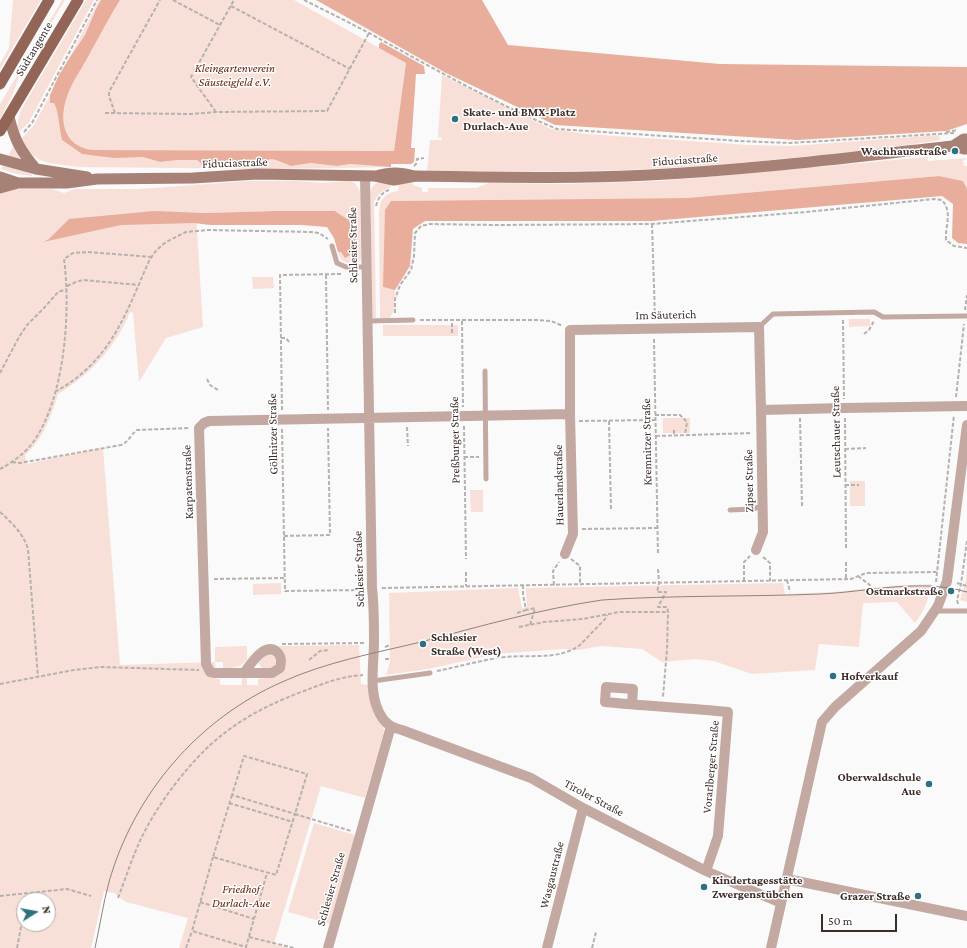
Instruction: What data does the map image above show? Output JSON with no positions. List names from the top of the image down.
{
  "streets": {
    "main road": ["Südtangente", "Fiduciastraße"],
    "street": [
      "Schlesier Straße",
      "Im Säuterich",
      "Zipser Straße",
      "Karpatenstraße",
      "Hauerlandstraße",
      "Vorarlberger Straße",
      "Tiroler Straße",
      "Wasgaustraße"
    ],
    "path": [
      "Leutschauer Straße",
      "Göllnitzer Straße",
      "Preßburger Straße",
      "Kremnitzer Straße"
    ]
  },
  "crossings": [
    ["Fiduciastraße", "Schlesier Straße"],
    ["Schlesier Straße", "Karpatenstraße"],
    ["Schlesier Straße", "Tiroler Straße"],
    ["Im Säuterich", "Kremnitzer Straße"],
    ["Göllnitzer Straße", "Karpatenstraße"],
    ["Vorarlberger Straße", "Tiroler Straße"],
    ["Tiroler Straße", "Wasgaustraße"]
  ],
  "parks": ["Kleingartenverein Säusteigfeld e.V.", "Friedhof Durlach-Aue"],
  "places": [
    "Skate- und BMX-Platz Durlach-Aue",
    "Wachhausstraße",
    "Ostmarkstraße",
    "Schlesier Straße (West)",
    "Hofverkauf",
    "Oberwaldschule Aue",
    "Kindertagesstätte Zwergenstübchen",
    "Grazer Straße"
  ],
  "scale_bar": "50 m",
  "north": "right"
}
